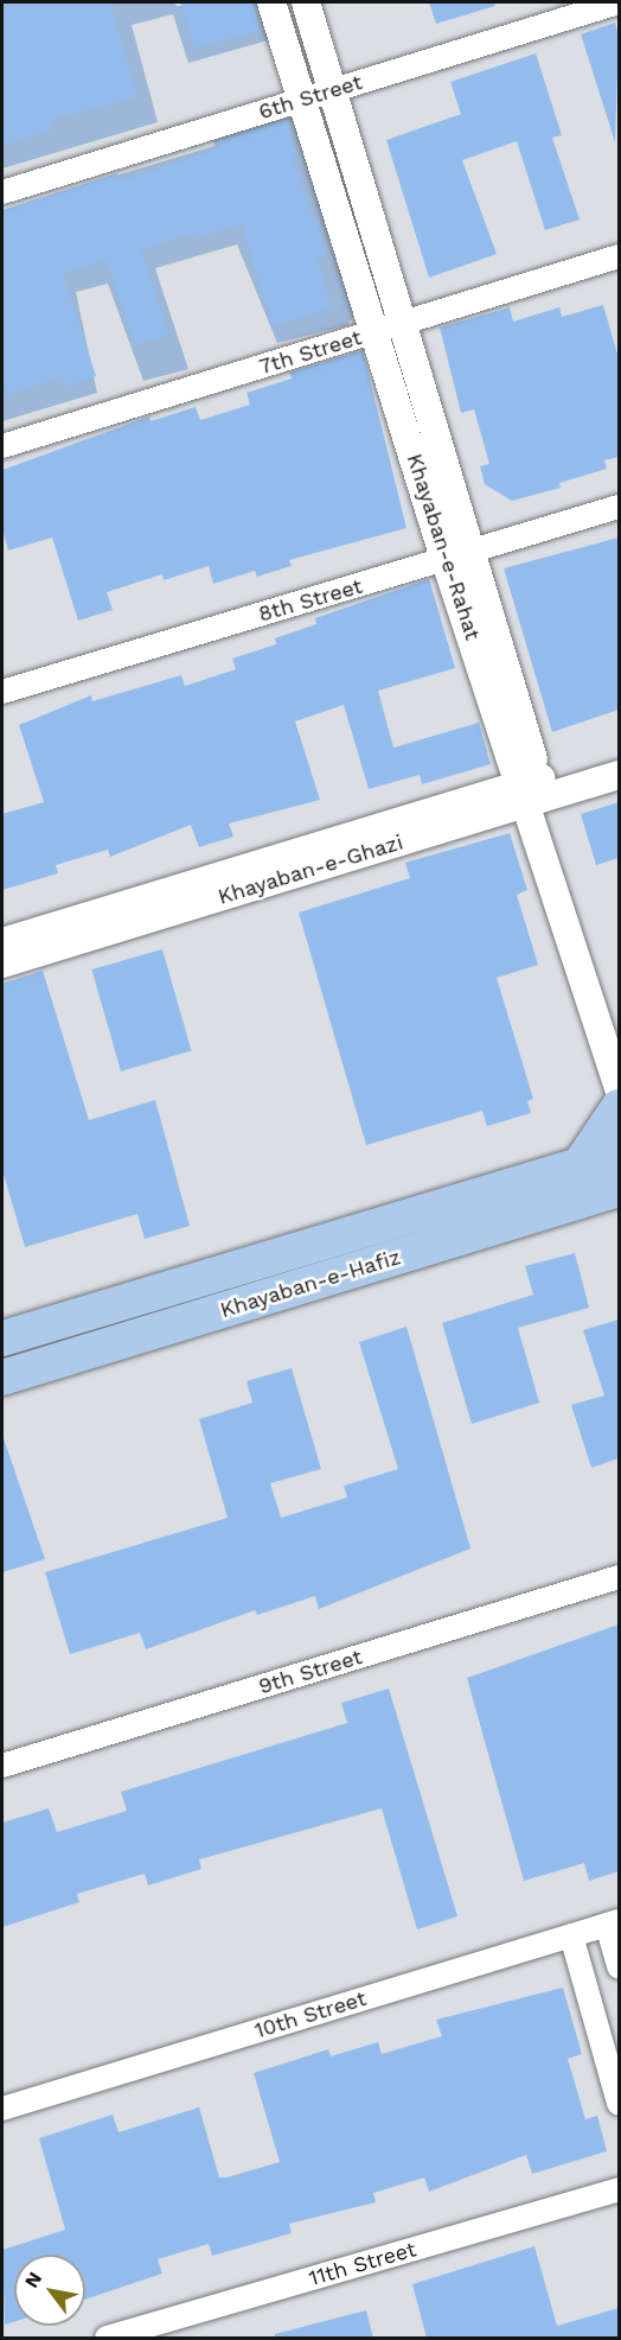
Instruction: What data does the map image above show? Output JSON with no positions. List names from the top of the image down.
{
  "streets": {
    "main road": ["Khayaban-e-Hafiz"],
    "street": [
      "6th Street",
      "7th Street",
      "Khayaban-e-Rahat",
      "8th Street",
      "Khayaban-e-Ghazi",
      "9th Street",
      "10th Street",
      "11th Street"
    ]
  },
  "crossings": [
    ["6th Street", "Khayaban-e-Rahat"],
    ["7th Street", "Khayaban-e-Rahat"],
    ["Khayaban-e-Rahat", "8th Street"],
    ["Khayaban-e-Rahat", "Khayaban-e-Ghazi"]
  ],
  "north": "top left"
}
